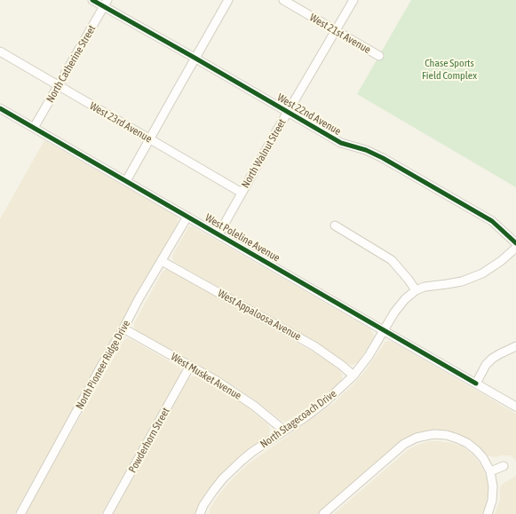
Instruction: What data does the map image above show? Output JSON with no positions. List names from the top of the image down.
{
  "streets": {
    "street": [
      "West 21st Avenue",
      "North Catherine Street",
      "West 22nd Avenue",
      "West 23rd Avenue",
      "North Walnut Street",
      "West Poleline Avenue",
      "West Appaloosa Avenue",
      "North Pioneer Ridge Drive",
      "West Musket Avenue",
      "North Stagecoach Drive",
      "Powderhorn Street"
    ]
  },
  "crossings": [
    ["West 21st Avenue", "North Walnut Street"],
    ["North Catherine Street", "West 22nd Avenue"],
    ["North Catherine Street", "West 23rd Avenue"],
    ["North Catherine Street", "West Poleline Avenue"],
    ["West 22nd Avenue", "North Walnut Street"],
    ["West 23rd Avenue", "North Walnut Street"],
    ["North Walnut Street", "West Poleline Avenue"],
    ["West Poleline Avenue", "North Pioneer Ridge Drive"],
    ["West Poleline Avenue", "North Stagecoach Drive"],
    ["West Appaloosa Avenue", "North Pioneer Ridge Drive"],
    ["West Appaloosa Avenue", "North Stagecoach Drive"],
    ["North Pioneer Ridge Drive", "West Musket Avenue"],
    ["West Musket Avenue", "North Stagecoach Drive"],
    ["West Musket Avenue", "Powderhorn Street"]
  ],
  "parks": ["Chase Sports Field Complex"]
}
